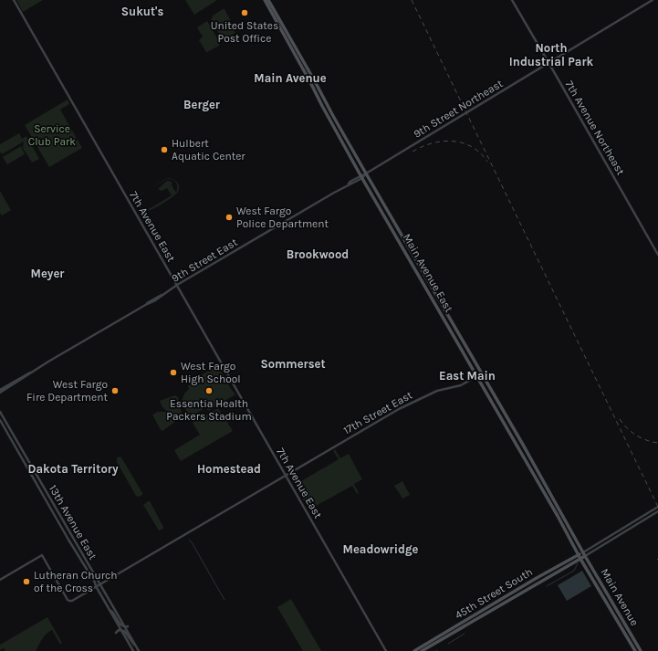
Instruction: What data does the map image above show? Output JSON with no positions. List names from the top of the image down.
{
  "streets": {
    "main road": ["Main Avenue East", "45th Street South", "Main Avenue"],
    "street": [
      "9th Street Northeast",
      "7th Avenue Northeast",
      "7th Avenue East",
      "9th Street East",
      "17th Street East",
      "13th Avenue East"
    ]
  },
  "crossings": [
    ["9th Street Northeast", "7th Avenue Northeast"],
    ["9th Street Northeast", "9th Street East"],
    ["9th Street Northeast", "Main Avenue East"],
    ["7th Avenue East", "9th Street East"],
    ["7th Avenue East", "17th Street East"],
    ["9th Street East", "Main Avenue East"],
    ["Main Avenue East", "17th Street East"],
    ["Main Avenue East", "45th Street South"],
    ["Main Avenue East", "Main Avenue"],
    ["17th Street East", "13th Avenue East"],
    ["45th Street South", "Main Avenue"]
  ],
  "districts": [
    "Sukut's",
    "North Industrial Park",
    "Main Avenue",
    "Berger",
    "Brookwood",
    "Meyer",
    "Sommerset",
    "East Main",
    "Dakota Territory",
    "Homestead",
    "Meadowridge"
  ],
  "parks": ["Service Club Park"],
  "places": [
    "United States Post Office",
    "Hulbert Aquatic Center",
    "West Fargo Police Department",
    "West Fargo High School",
    "West Fargo Fire Department",
    "Essentia Health Packers Stadium",
    "Lutheran Church of the Cross"
  ]
}
